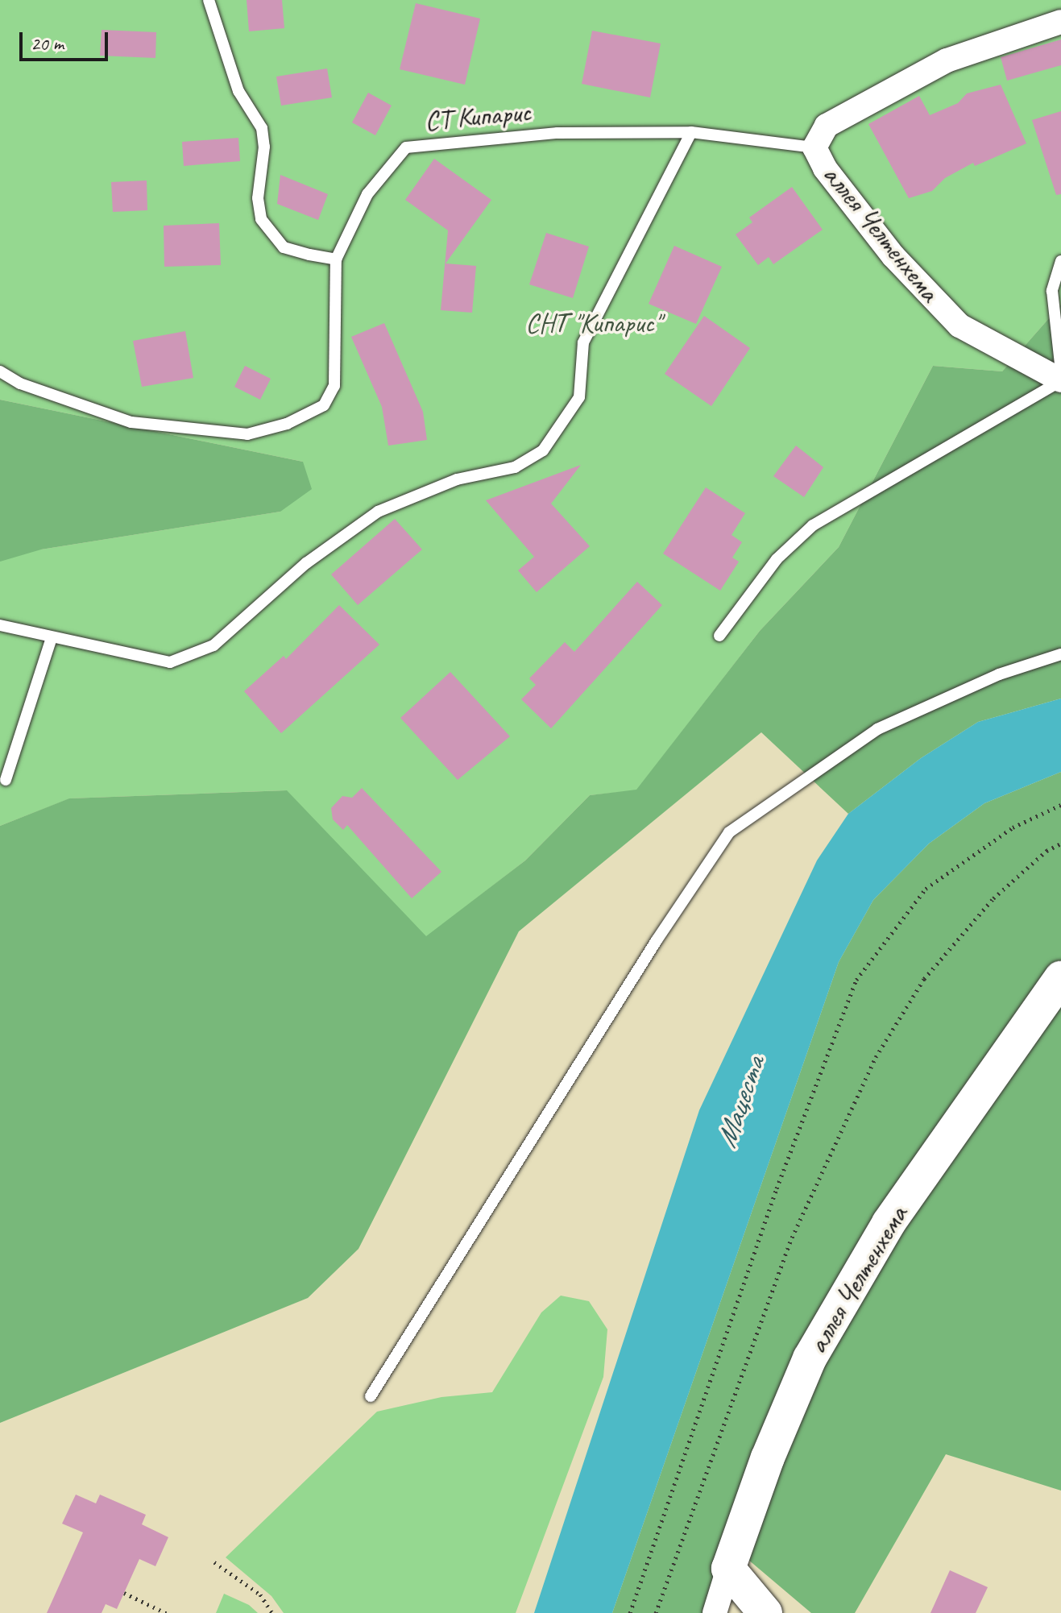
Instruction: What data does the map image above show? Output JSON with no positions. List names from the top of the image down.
{
  "streets": {
    "main road": ["аллея Челтенхема"],
    "lane": ["СТ Кипарис"]
  },
  "crossings": [
    ["СТ Кипарис", "аллея Челтенхема"]
  ],
  "water": ["Мацеста"],
  "parks": ["СНТ \"Кипарис\""],
  "scale_bar": "20 m"
}
